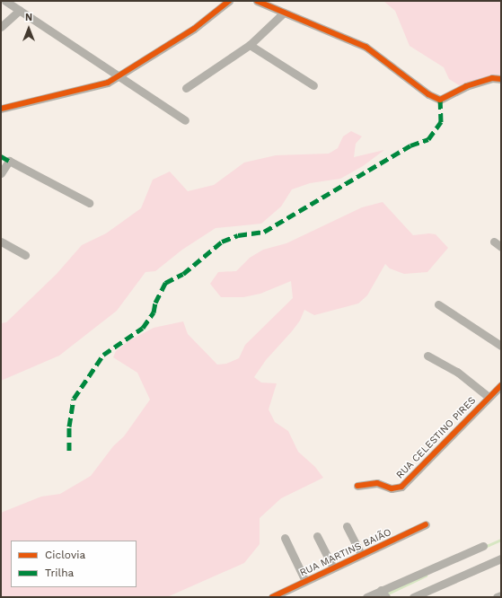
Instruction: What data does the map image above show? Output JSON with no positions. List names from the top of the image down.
{
  "streets": {
    "street": ["RUA CELESTINO PIRES", "RUA MARTINS BAIÃO"]
  },
  "legend": ["Ciclovia", "Trilha"],
  "north": "top"
}
